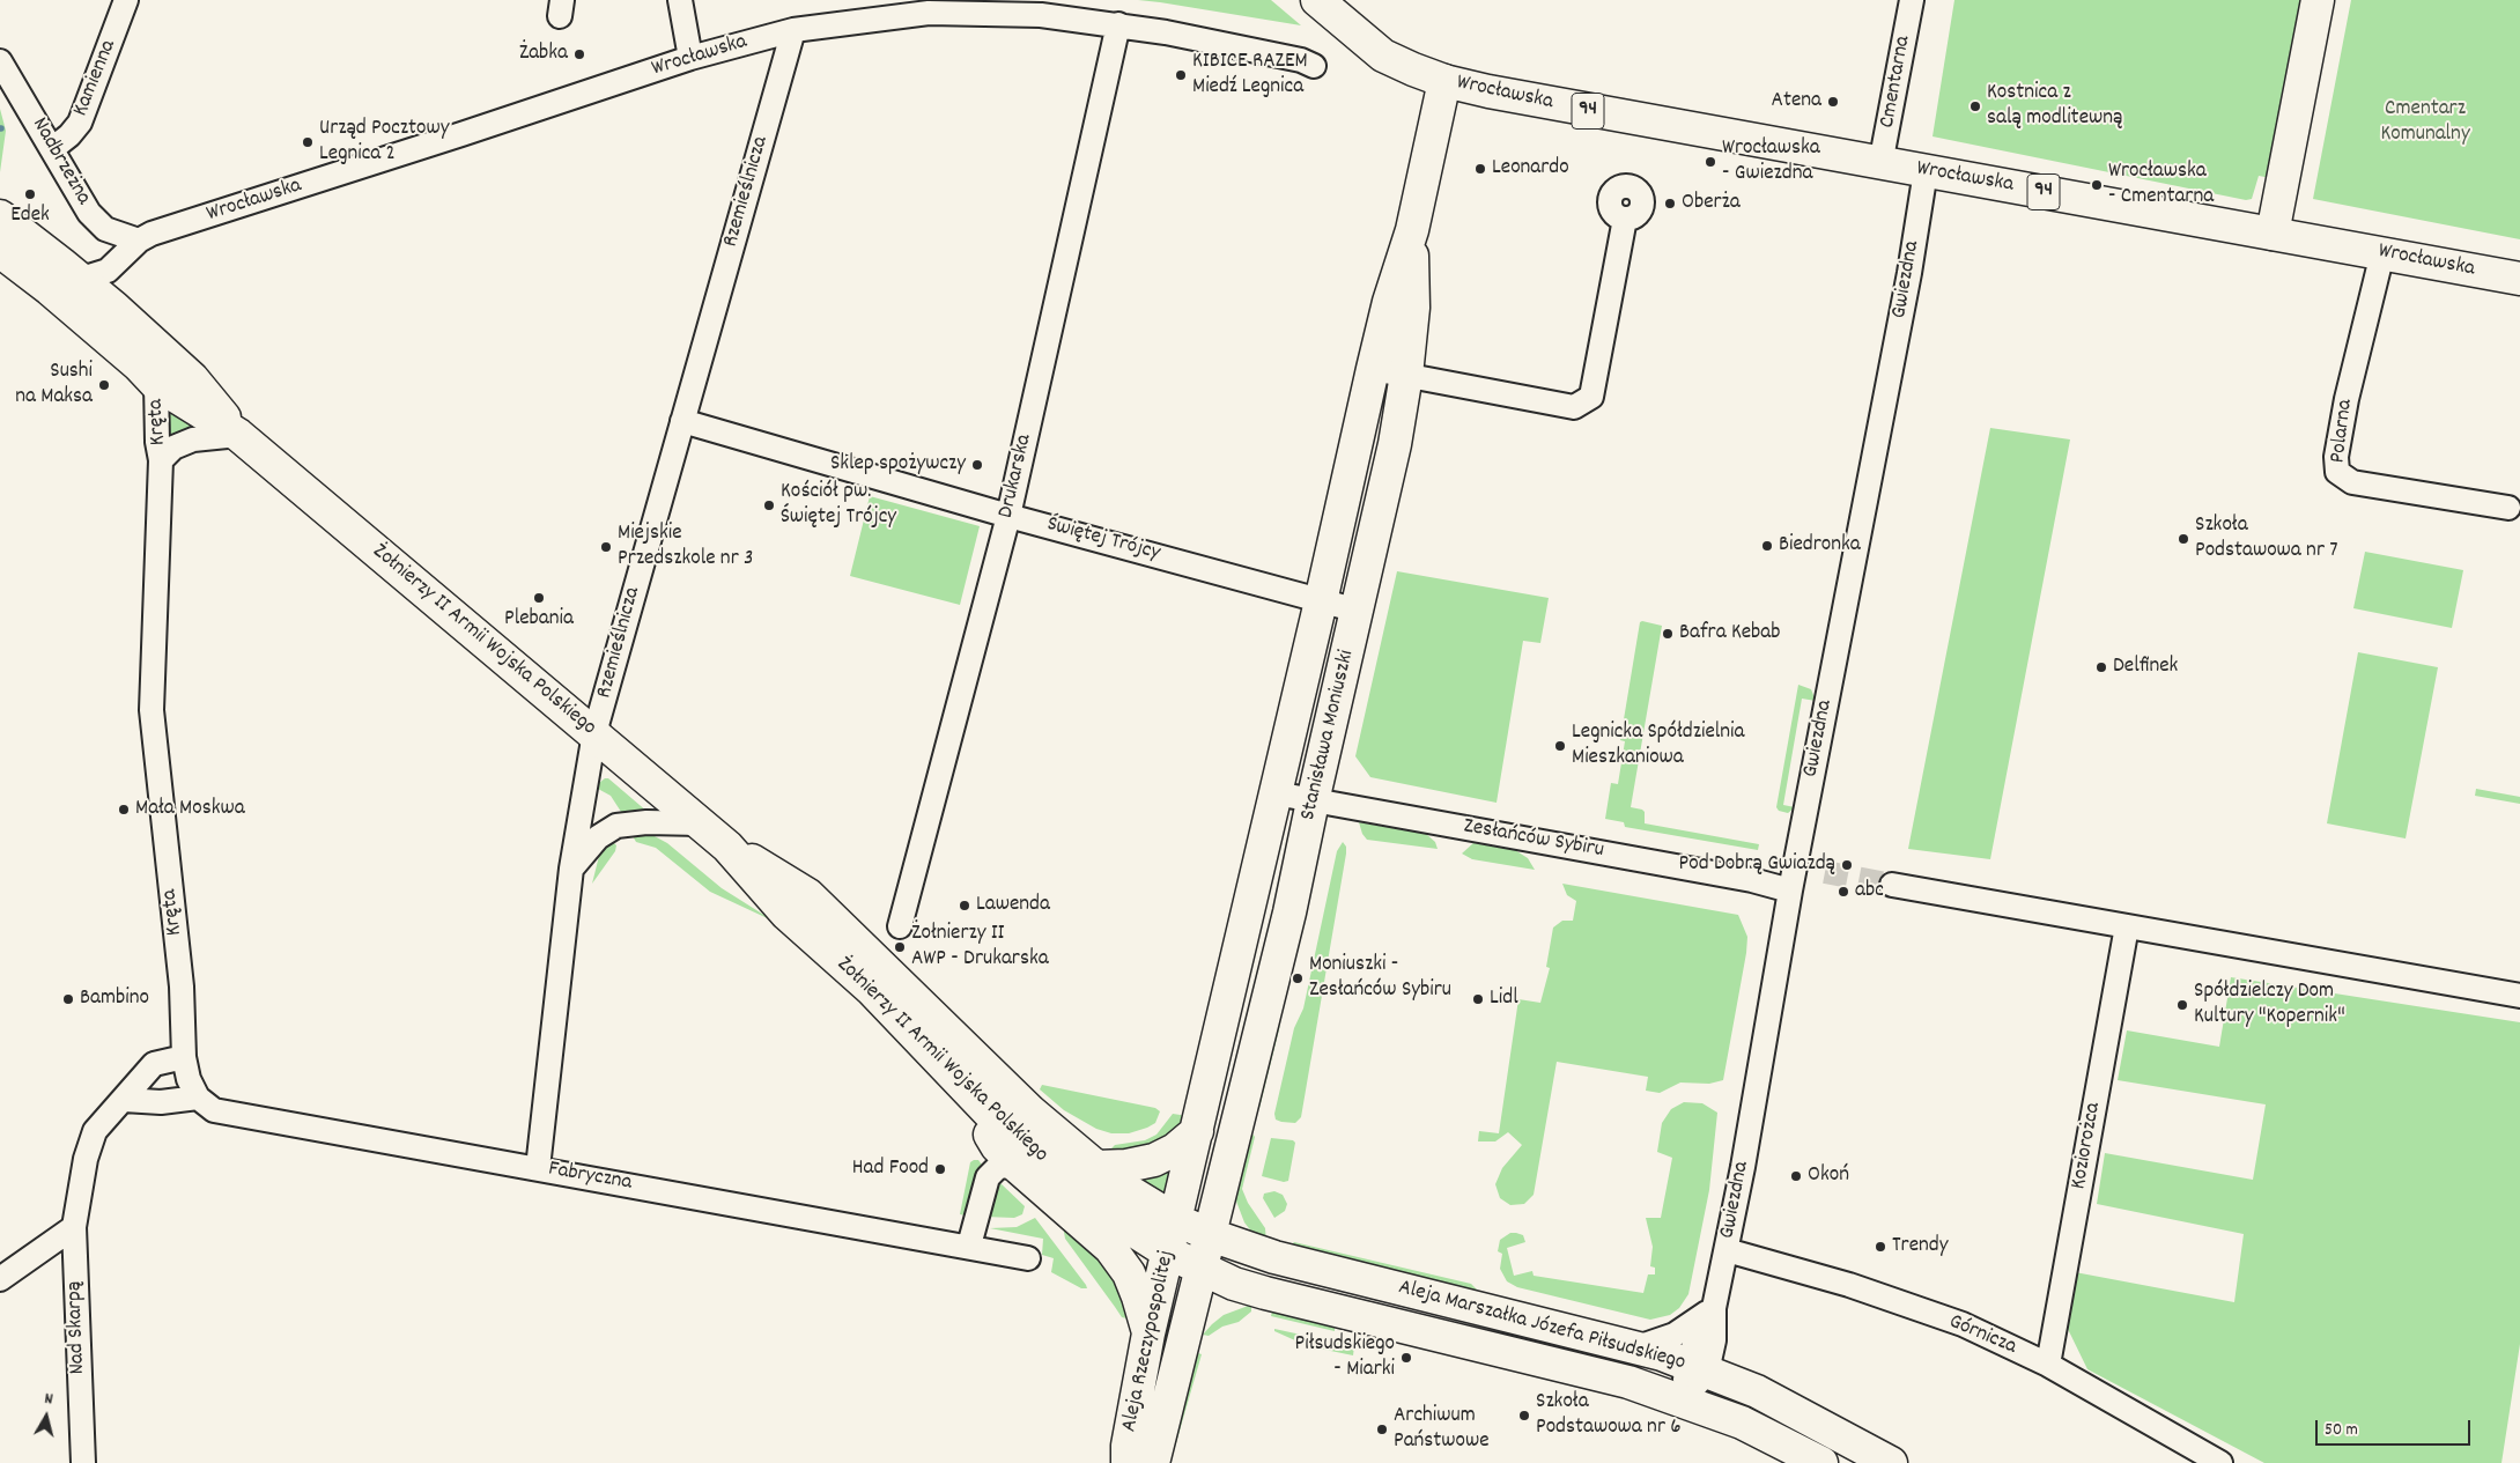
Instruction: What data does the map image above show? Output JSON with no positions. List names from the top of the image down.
{
  "streets": {
    "street": [
      "Wrocławska",
      "Kamienna",
      "Cmentarna",
      "94",
      "Nadbrzeżna",
      "Rzemieślnicza",
      "Gwiezdna",
      "Kręta",
      "Polarna",
      "Drukarska",
      "Świętej Trójcy",
      "Żołnierzy II Armii Wojska Polskiego",
      "Stanisława Moniuszki",
      "Zesłańców Sybiru",
      "Koziorożca",
      "Fabryczna",
      "Aleja Marszałka Józefa Piłsudskiego",
      "Nad Skarpą",
      "Górnicza",
      "Aleja Rzeczypospolitej"
    ]
  },
  "crossings": [
    ["Wrocławska", "Cmentarna"],
    ["Wrocławska", "94"],
    ["Wrocławska", "Nadbrzeżna"],
    ["Wrocławska", "Rzemieślnicza"],
    ["Wrocławska", "Gwiezdna"],
    ["Wrocławska", "Polarna"],
    ["Wrocławska", "Drukarska"],
    ["Wrocławska", "Stanisława Moniuszki"],
    ["Kamienna", "Nadbrzeżna"],
    ["94", "Stanisława Moniuszki"],
    ["Rzemieślnicza", "Świętej Trójcy"],
    ["Rzemieślnicza", "Żołnierzy II Armii Wojska Polskiego"],
    ["Rzemieślnicza", "Fabryczna"],
    ["Gwiezdna", "Zesłańców Sybiru"],
    ["Gwiezdna", "Aleja Marszałka Józefa Piłsudskiego"],
    ["Gwiezdna", "Górnicza"],
    ["Kręta", "Żołnierzy II Armii Wojska Polskiego"],
    ["Drukarska", "Świętej Trójcy"],
    ["Świętej Trójcy", "Stanisława Moniuszki"],
    ["Żołnierzy II Armii Wojska Polskiego", "Stanisława Moniuszki"],
    ["Żołnierzy II Armii Wojska Polskiego", "Aleja Marszałka Józefa Piłsudskiego"],
    ["Żołnierzy II Armii Wojska Polskiego", "Aleja Rzeczypospolitej"],
    ["Stanisława Moniuszki", "Zesłańców Sybiru"],
    ["Stanisława Moniuszki", "Aleja Marszałka Józefa Piłsudskiego"],
    ["Stanisława Moniuszki", "Aleja Rzeczypospolitej"],
    ["Koziorożca", "Górnicza"],
    ["Aleja Marszałka Józefa Piłsudskiego", "Aleja Rzeczypospolitej"]
  ],
  "parks": ["Cmentarz Komunalny"],
  "places": [
    "Żabka",
    "KIBICE RAZEM Miedź Legnica",
    "Atena",
    "Kostnica z salą modlitewną",
    "Urząd Pocztowy Legnica 2",
    "Wrocławska - Gwiezdna",
    "Leonardo",
    "Wrocławska - Cmentarna",
    "Edek",
    "Oberża",
    "Sushi na Maksa",
    "Sklep spożywczy",
    "Kościół pw. Świętej Trójcy",
    "Szkoła Podstawowa nr 7",
    "Biedronka",
    "Miejskie Przedszkole nr 3",
    "Plebania",
    "Bafra Kebab",
    "Delfinek",
    "Legnicka Spółdzielnia Mieszkaniowa",
    "Mała Moskwa",
    "Pod Dobrą Gwiazdą",
    "abc",
    "Lawenda",
    "Żołnierzy II AWP - Drukarska",
    "Moniuszki - Zesłańców Sybiru",
    "Bambino",
    "Lidl",
    "Spółdzielczy Dom Kultury \"Kopernik\"",
    "Had Food",
    "Okoń",
    "Trendy",
    "Piłsudskiego - Miarki",
    "Szkoła Podstawowa nr 6",
    "Archiwum Państwowe"
  ],
  "scale_bar": "50 m",
  "north": "top"
}
